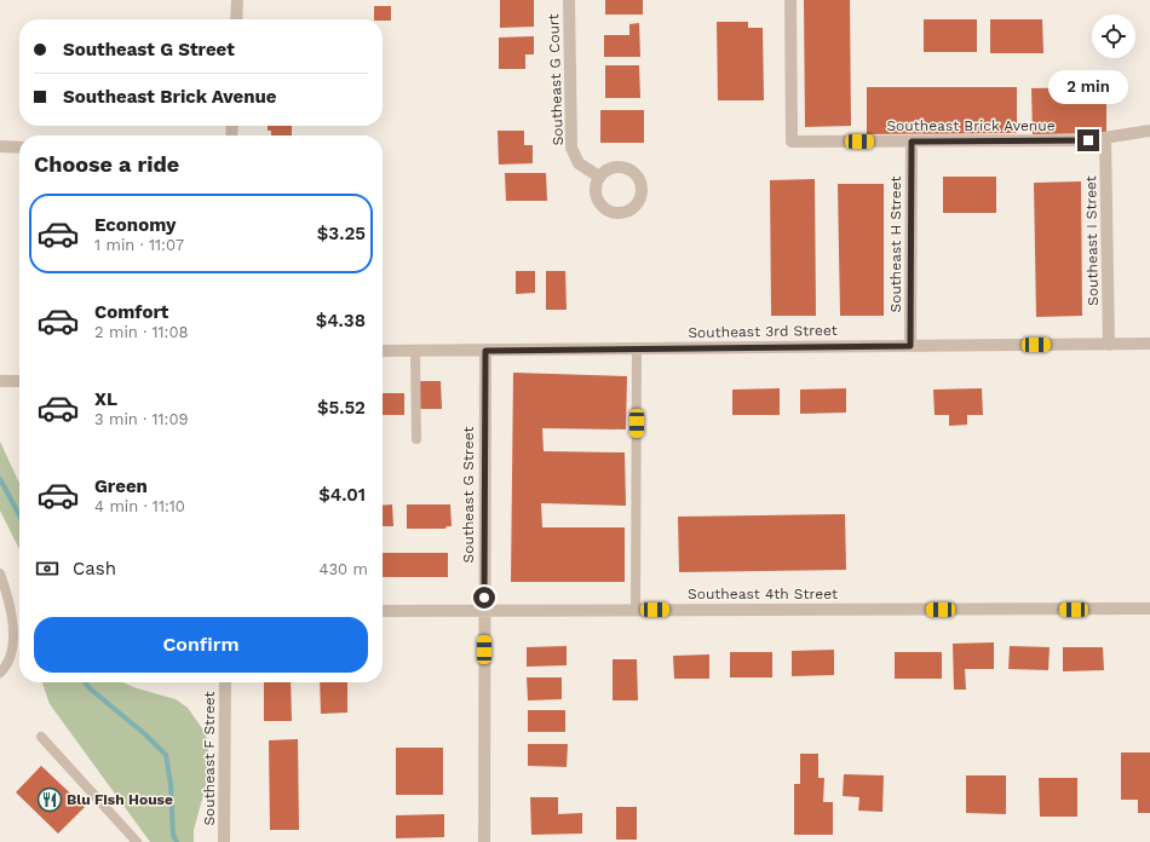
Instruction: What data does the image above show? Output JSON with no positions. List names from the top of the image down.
{
  "streets": {
    "street": [
      "Southeast G Court",
      "Southeast Brick Avenue",
      "Southeast I Street",
      "Southeast H Street",
      "Southeast 3rd Street",
      "Southeast G Street",
      "Southeast 4th Street",
      "Southeast F Street"
    ]
  },
  "crossings": [
    ["Southeast Brick Avenue", "Southeast I Street"],
    ["Southeast Brick Avenue", "Southeast H Street"],
    ["Southeast I Street", "Southeast 3rd Street"],
    ["Southeast H Street", "Southeast 3rd Street"],
    ["Southeast 3rd Street", "Southeast G Street"],
    ["Southeast G Street", "Southeast 4th Street"]
  ],
  "places": {
    "restaurant": ["Blu Fish House"]
  },
  "page": {
    "banner": ["Southeast G Street", "Southeast Brick Avenue"],
    "bubble": "2 min",
    "heading": "Choose a ride",
    "list": [
      {
        "name": "Economy",
        "note": "1 min · 11:07",
        "value": "$3.25"
      },
      {
        "name": "Comfort",
        "note": "2 min · 11:08",
        "value": "$4.38"
      },
      {
        "name": "XL",
        "note": "3 min · 11:09",
        "value": "$5.52"
      },
      {
        "name": "Green",
        "note": "4 min · 11:10",
        "value": "$4.01"
      }
    ],
    "pay": ["Cash", "430 m"],
    "buttons": "Confirm"
  }
}
